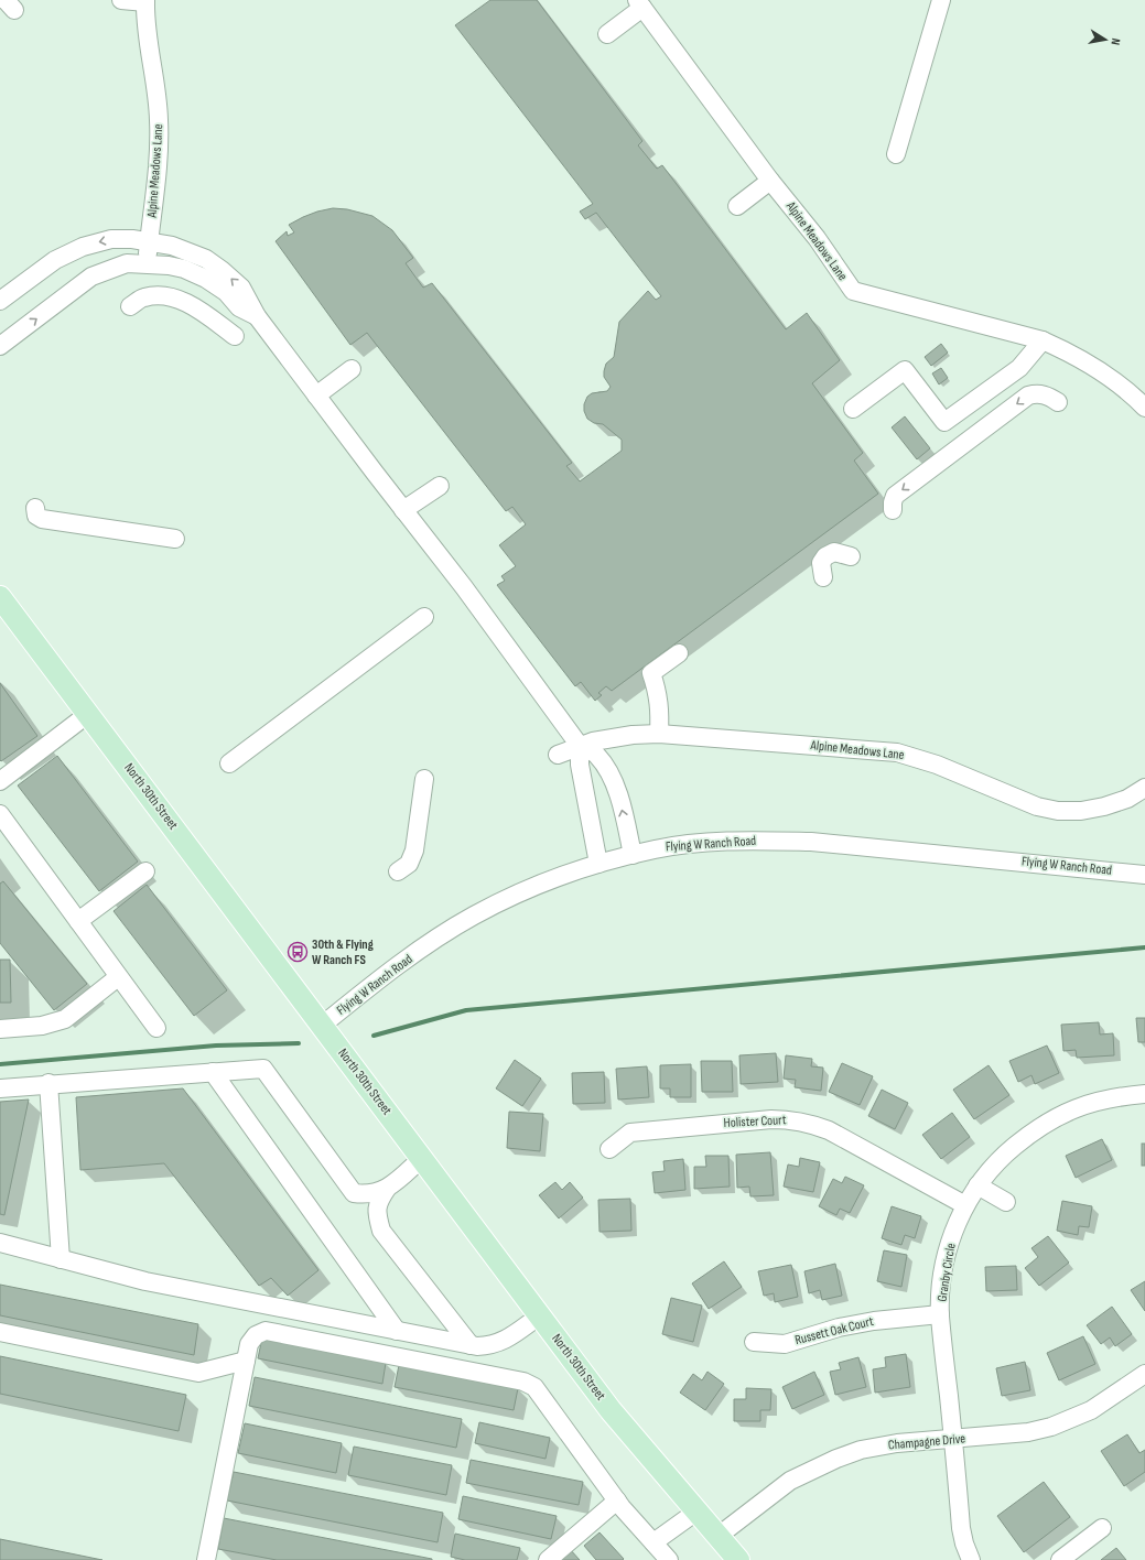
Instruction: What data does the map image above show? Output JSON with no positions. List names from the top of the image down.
{
  "streets": {
    "main road": ["North 30th Street"],
    "street": [
      "Alpine Meadows Lane",
      "Flying W Ranch Road",
      "Holister Court",
      "Granby Circle",
      "Russett Oak Court",
      "Champagne Drive"
    ]
  },
  "crossings": [
    ["North 30th Street", "Flying W Ranch Road"],
    ["North 30th Street", "Champagne Drive"],
    ["Holister Court", "Granby Circle"],
    ["Granby Circle", "Russett Oak Court"],
    ["Granby Circle", "Champagne Drive"]
  ],
  "places": {
    "bus stop": ["30th & Flying W Ranch FS"]
  },
  "north": "right"
}
